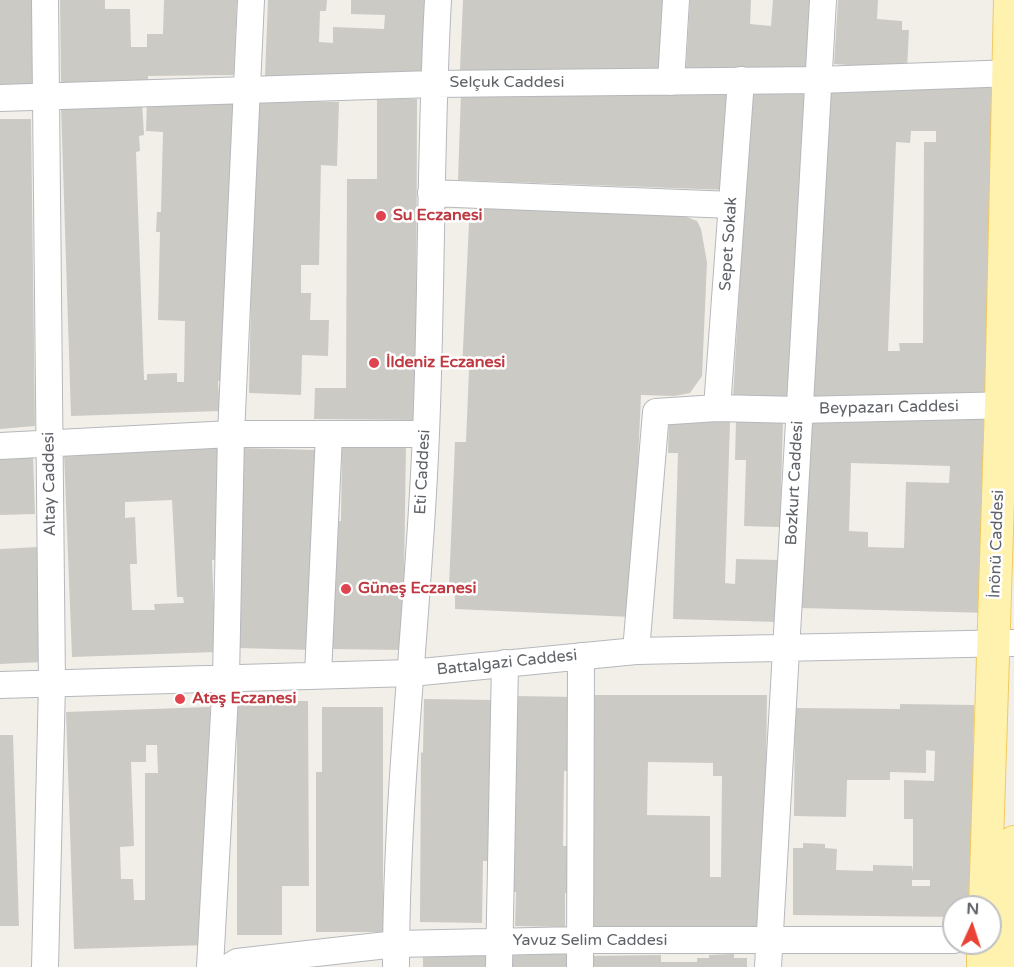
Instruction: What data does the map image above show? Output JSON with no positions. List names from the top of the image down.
{
  "streets": {
    "main road": ["İnönü Caddesi"],
    "street": [
      "Selçuk Caddesi",
      "Sepet Sokak",
      "Beypazarı Caddesi",
      "Eti Caddesi",
      "Bozkurt Caddesi",
      "Altay Caddesi",
      "Battalgazi Caddesi",
      "Yavuz Selim Caddesi"
    ]
  },
  "crossings": [
    ["Selçuk Caddesi", "Sepet Sokak"],
    ["Selçuk Caddesi", "Eti Caddesi"],
    ["Selçuk Caddesi", "Bozkurt Caddesi"],
    ["Selçuk Caddesi", "Altay Caddesi"],
    ["Selçuk Caddesi", "İnönü Caddesi"],
    ["Sepet Sokak", "Beypazarı Caddesi"],
    ["Beypazarı Caddesi", "Bozkurt Caddesi"],
    ["Beypazarı Caddesi", "İnönü Caddesi"],
    ["Beypazarı Caddesi", "Battalgazi Caddesi"],
    ["Eti Caddesi", "Battalgazi Caddesi"],
    ["Eti Caddesi", "Yavuz Selim Caddesi"],
    ["Bozkurt Caddesi", "Battalgazi Caddesi"],
    ["Bozkurt Caddesi", "Yavuz Selim Caddesi"],
    ["Altay Caddesi", "Battalgazi Caddesi"],
    ["İnönü Caddesi", "Battalgazi Caddesi"]
  ],
  "places": [
    "Su Eczanesi",
    "İldeniz Eczanesi",
    "Güneş Eczanesi",
    "Ateş Eczanesi"
  ],
  "north": "top"
}
